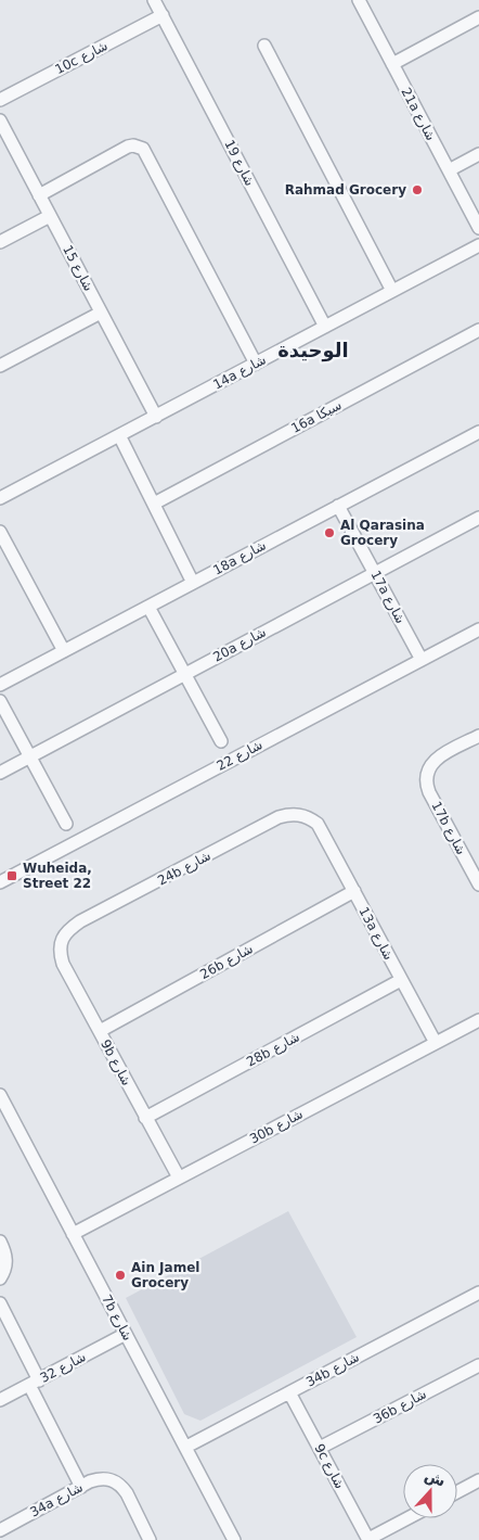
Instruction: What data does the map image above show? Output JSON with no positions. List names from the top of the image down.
{
  "streets": {
    "street": [
      "10c شارع",
      "21a شارع",
      "شارع 19",
      "شارع 15",
      "14a شارع",
      "16a سيكا",
      "18a شارع",
      "17a شارع",
      "20a شارع",
      "شارع 22",
      "17b شارع",
      "24b شارع",
      "13a شارع",
      "26b شارع",
      "28b شارع",
      "9b شارع",
      "30b شارع",
      "7b شارع",
      "شارع 32",
      "34b شارع",
      "36b شارع",
      "9c شارع",
      "34a شارع"
    ]
  },
  "crossings": [
    ["10c شارع", "شارع 19"],
    ["شارع 19", "14a شارع"],
    ["شارع 15", "14a شارع"],
    ["18a شارع", "17a شارع"],
    ["17a شارع", "20a شارع"],
    ["17a شارع", "شارع 22"],
    ["24b شارع", "13a شارع"],
    ["24b شارع", "9b شارع"],
    ["13a شارع", "26b شارع"],
    ["13a شارع", "28b شارع"],
    ["13a شارع", "30b شارع"],
    ["26b شارع", "9b شارع"],
    ["28b شارع", "9b شارع"],
    ["9b شارع", "30b شارع"],
    ["30b شارع", "7b شارع"],
    ["7b شارع", "شارع 32"],
    ["7b شارع", "34b شارع"],
    ["34b شارع", "9c شارع"],
    ["36b شارع", "9c شارع"]
  ],
  "districts": ["الوحيدة"],
  "places": {
    "other": ["Rahmad Grocery", "Al Qarasina Grocery", "Ain Jamel Grocery"],
    "transit": ["Wuheida, Street 22"]
  },
  "north": "top"
}
